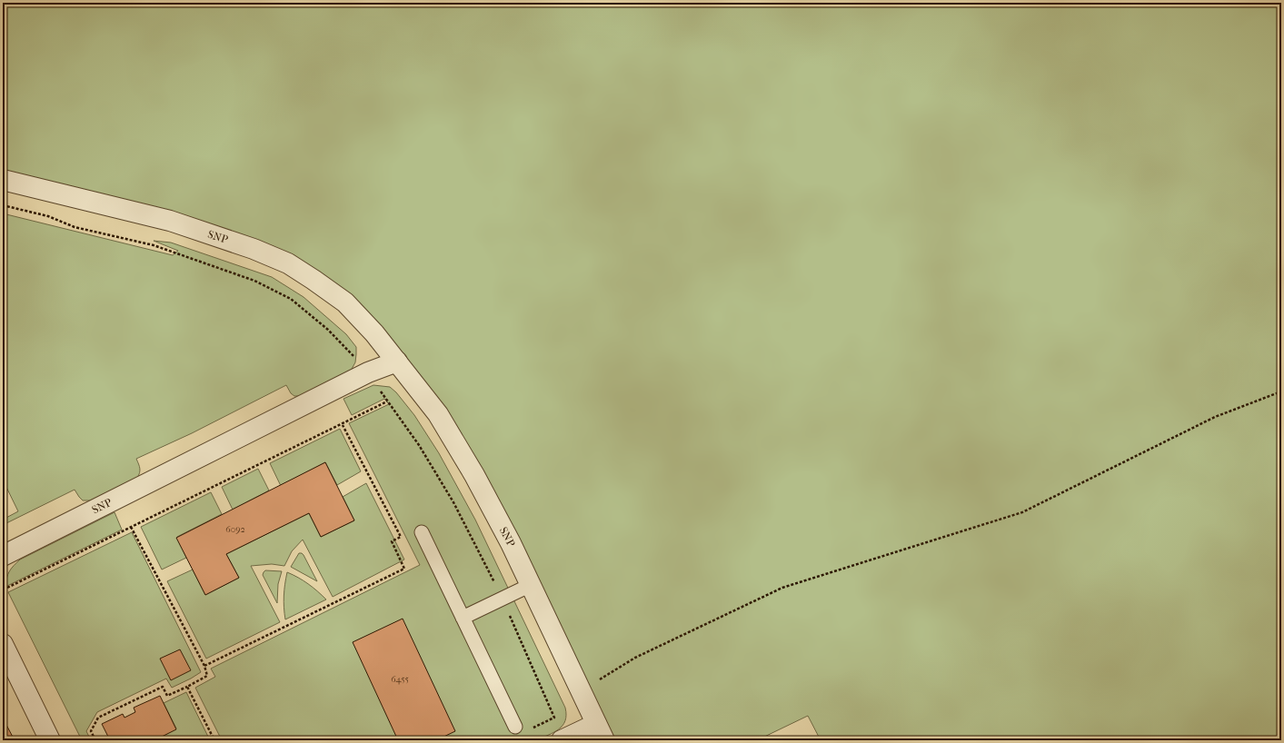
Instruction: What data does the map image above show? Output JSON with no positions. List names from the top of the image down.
{
  "streets": {
    "street": ["SNP"]
  },
  "house_numbers": ["6092", "6455"]
}
